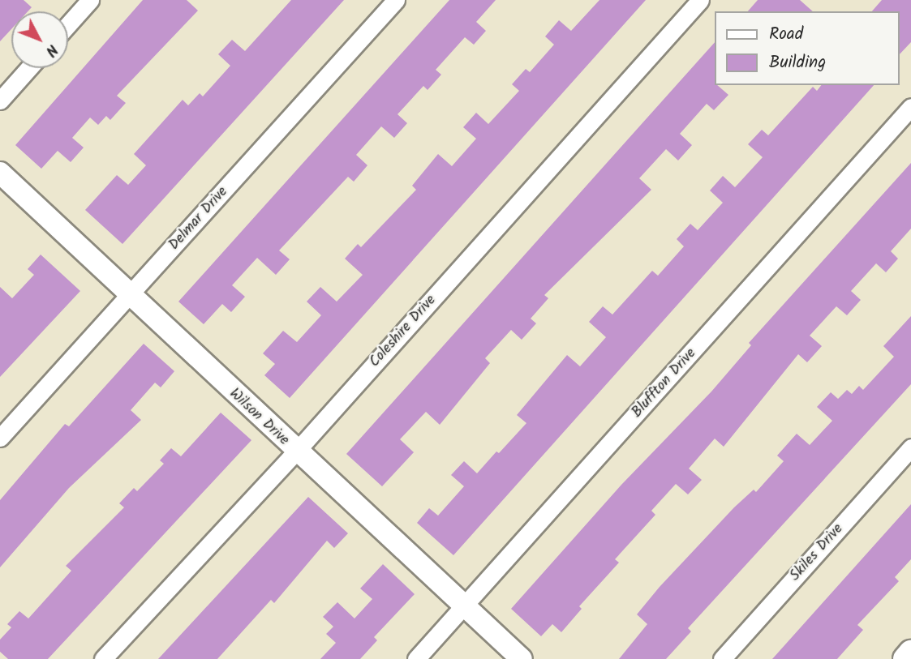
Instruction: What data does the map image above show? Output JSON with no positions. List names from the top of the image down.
{
  "streets": {
    "street": [
      "Delmar Drive",
      "Coleshire Drive",
      "Bluffton Drive",
      "Wilson Drive",
      "Skiles Drive"
    ]
  },
  "crossings": [
    ["Delmar Drive", "Wilson Drive"],
    ["Coleshire Drive", "Wilson Drive"],
    ["Bluffton Drive", "Wilson Drive"]
  ],
  "legend": ["Road", "Building"],
  "north": "bottom right"
}
